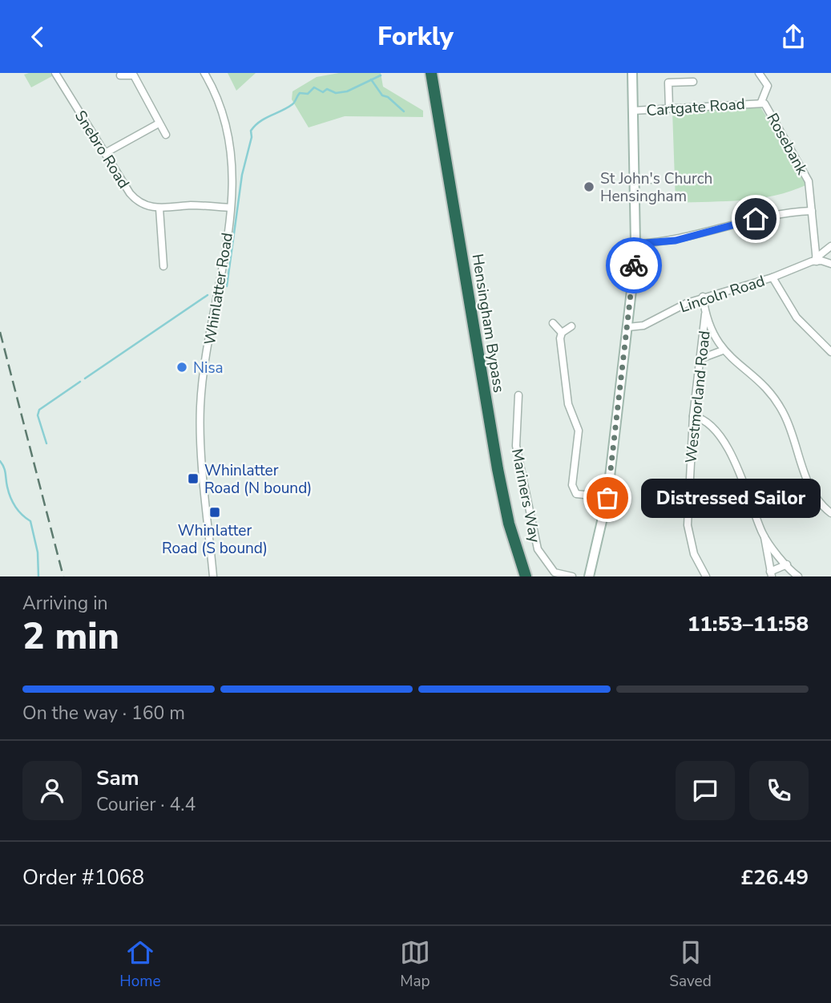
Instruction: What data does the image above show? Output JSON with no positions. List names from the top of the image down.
{
  "streets": {
    "highway": ["Hensingham Bypass"],
    "street": [
      "Cartgate Road",
      "Rosebank",
      "Snebro Road",
      "Whinlatter Road",
      "Lincoln Road",
      "Westmorland Road",
      "Mariners Way"
    ]
  },
  "crossings": [
    ["Cartgate Road", "Rosebank"],
    ["Rosebank", "Lincoln Road"],
    ["Snebro Road", "Whinlatter Road"]
  ],
  "places": {
    "other": ["St John's Church Hensingham", "Nisa", "Distressed Sailor"],
    "transit": ["Whinlatter Road (N bound)", "Whinlatter Road (S bound)"]
  },
  "page": {
    "header": "Forkly",
    "bubble": "Distressed Sailor",
    "heading": ["2 min", "Arriving in", "11:53–11:58"],
    "panel": [
      "Sam",
      "Courier · 4.4",
      "Order #1068",
      "£26.49"
    ],
    "bar": "On the way · 160 m",
    "tabs": ["Home", "Map", "Saved"]
  }
}
